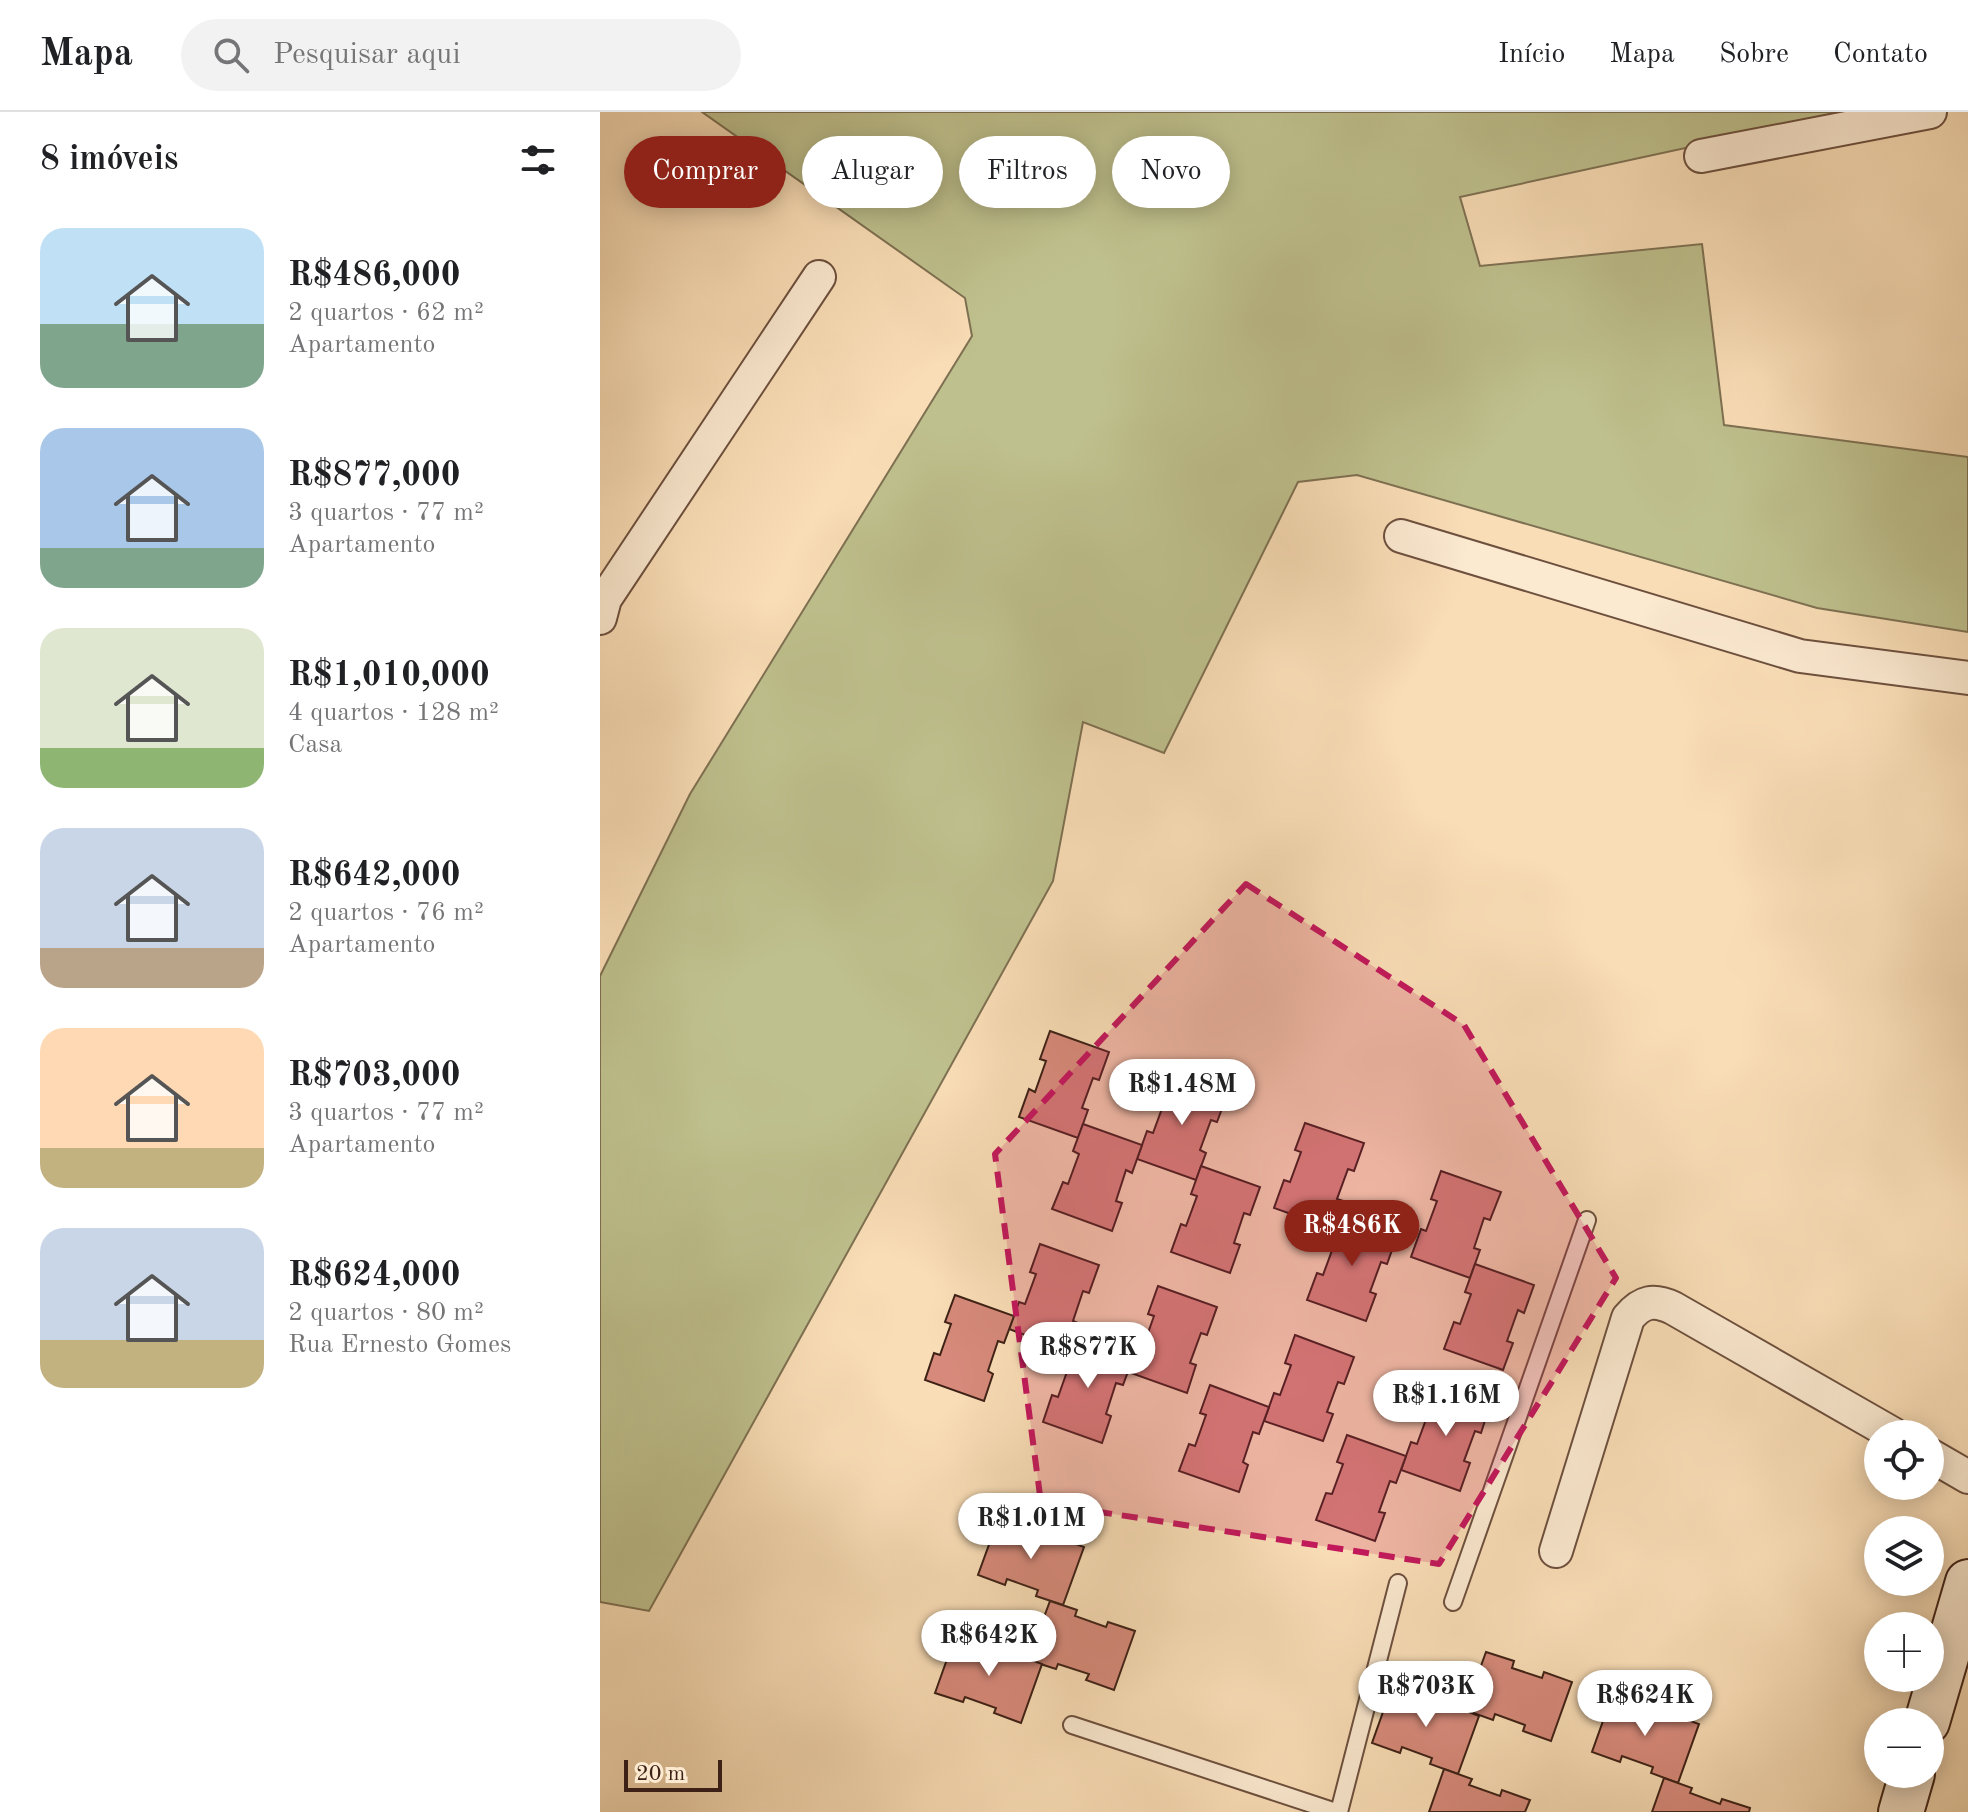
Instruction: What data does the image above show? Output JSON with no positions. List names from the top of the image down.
{
  "scale_bar": "20 m",
  "page": {
    "header": "Mapa",
    "search": "Pesquisar aqui",
    "nav": [
      "Início",
      "Mapa",
      "Sobre",
      "Contato"
    ],
    "heading": "8 imóveis",
    "chip": [
      "Comprar",
      "Alugar",
      "Filtros",
      "Novo"
    ],
    "list": [
      {
        "name": "R$486,000",
        "note": "2 quartos · 62 m² · Apartamento"
      },
      {
        "name": "R$877,000",
        "note": "3 quartos · 77 m² · Apartamento"
      },
      {
        "name": "R$1,010,000",
        "note": "4 quartos · 128 m² · Casa"
      },
      {
        "name": "R$642,000",
        "note": "2 quartos · 76 m² · Apartamento"
      },
      {
        "name": "R$703,000",
        "note": "3 quartos · 77 m² · Apartamento"
      },
      {
        "name": "R$624,000",
        "note": "2 quartos · 80 m² · Rua Ernesto Gomes"
      }
    ],
    "price": [
      "R$1.48M",
      "R$486K",
      "R$877K",
      "R$1.16M",
      "R$1.01M",
      "R$642K",
      "R$703K",
      "R$624K"
    ],
    "map_buttons": ["+", "−"],
    "scale": "20 m"
  }
}
